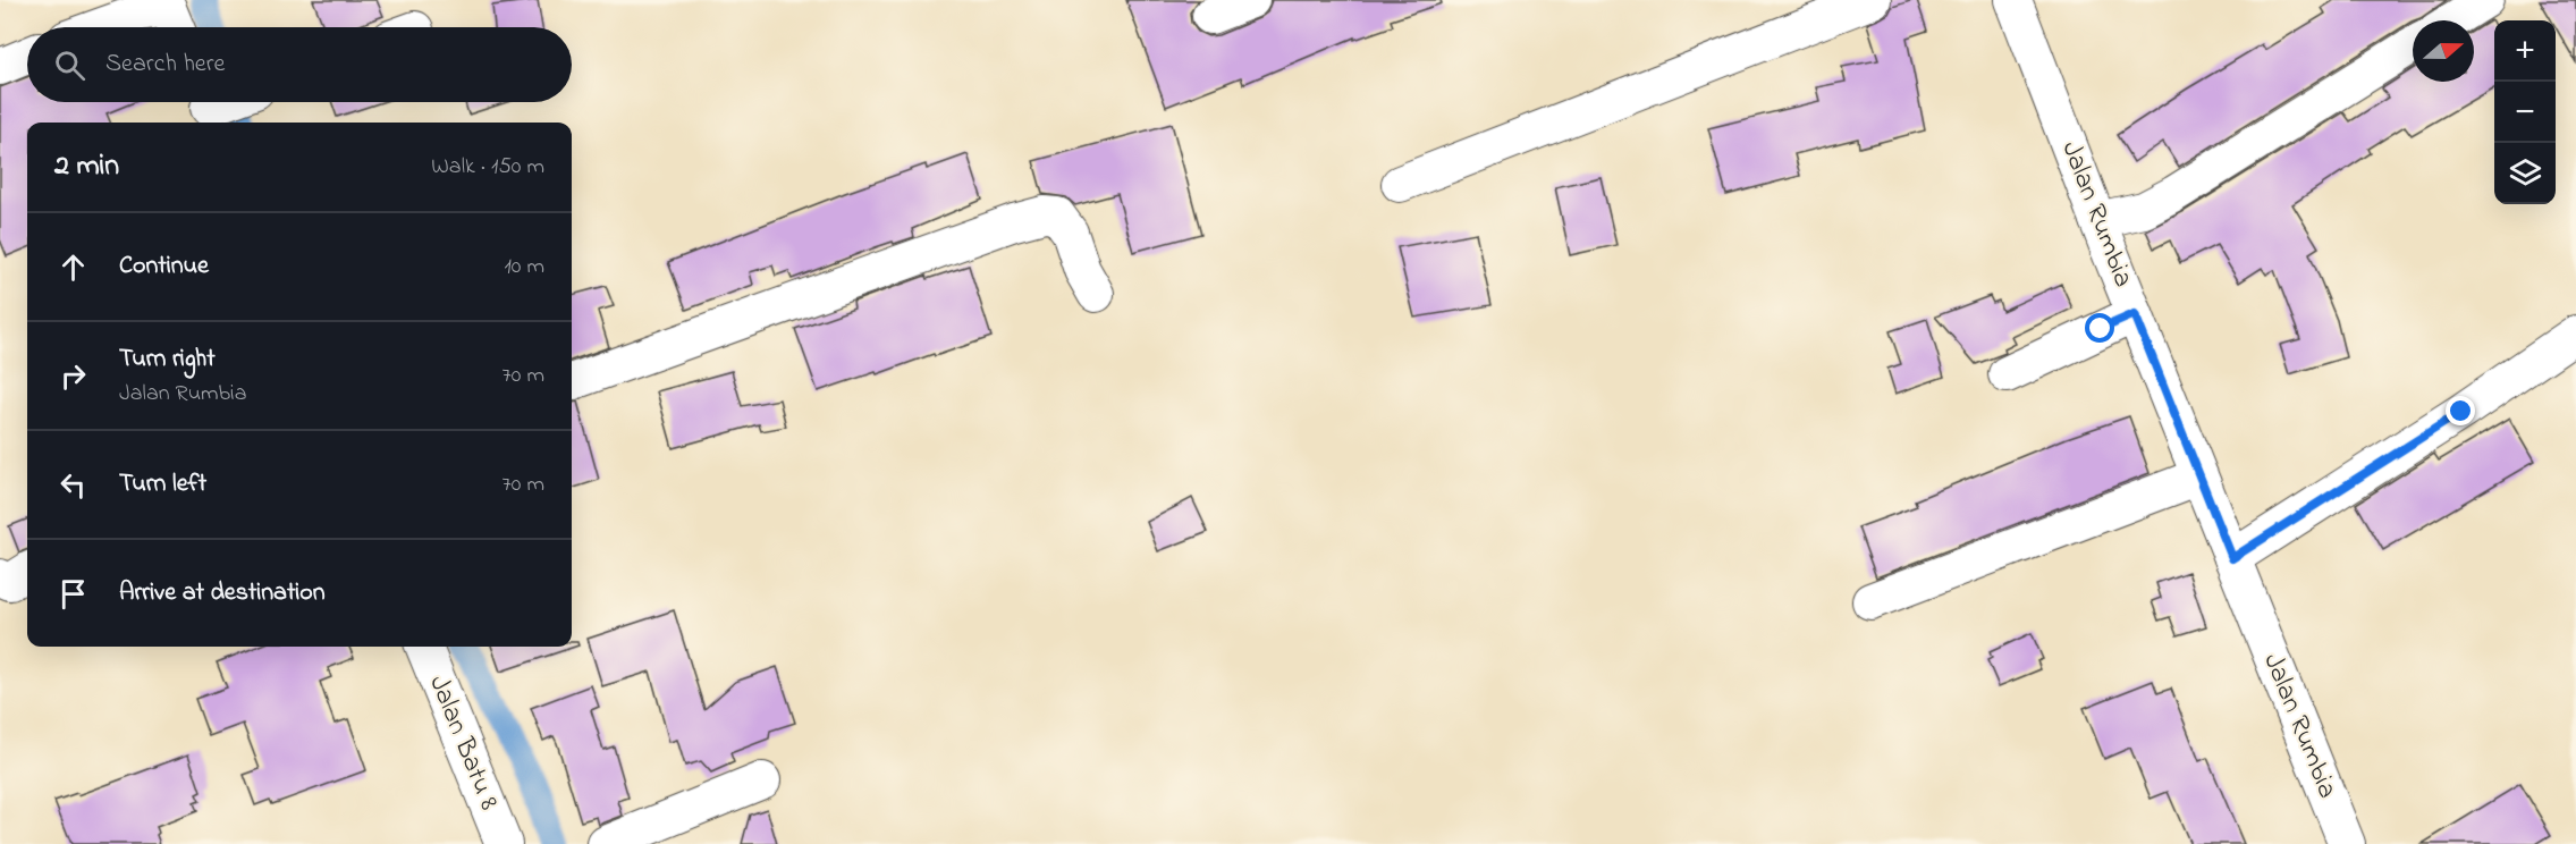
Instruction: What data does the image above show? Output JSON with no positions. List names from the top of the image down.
{
  "streets": {
    "street": ["Jalan Rumbia", "Jalan Batu 8"]
  },
  "north": "right",
  "page": {
    "map_buttons": ["+", "−"],
    "search": "Search here",
    "heading": ["2 min", "Walk · 150 m"],
    "list": [
      ["Continue", "10 m"],
      ["Turn right", "Jalan Rumbia", "70 m"],
      ["Turn left", "70 m"],
      "Arrive at destination"
    ]
  }
}
